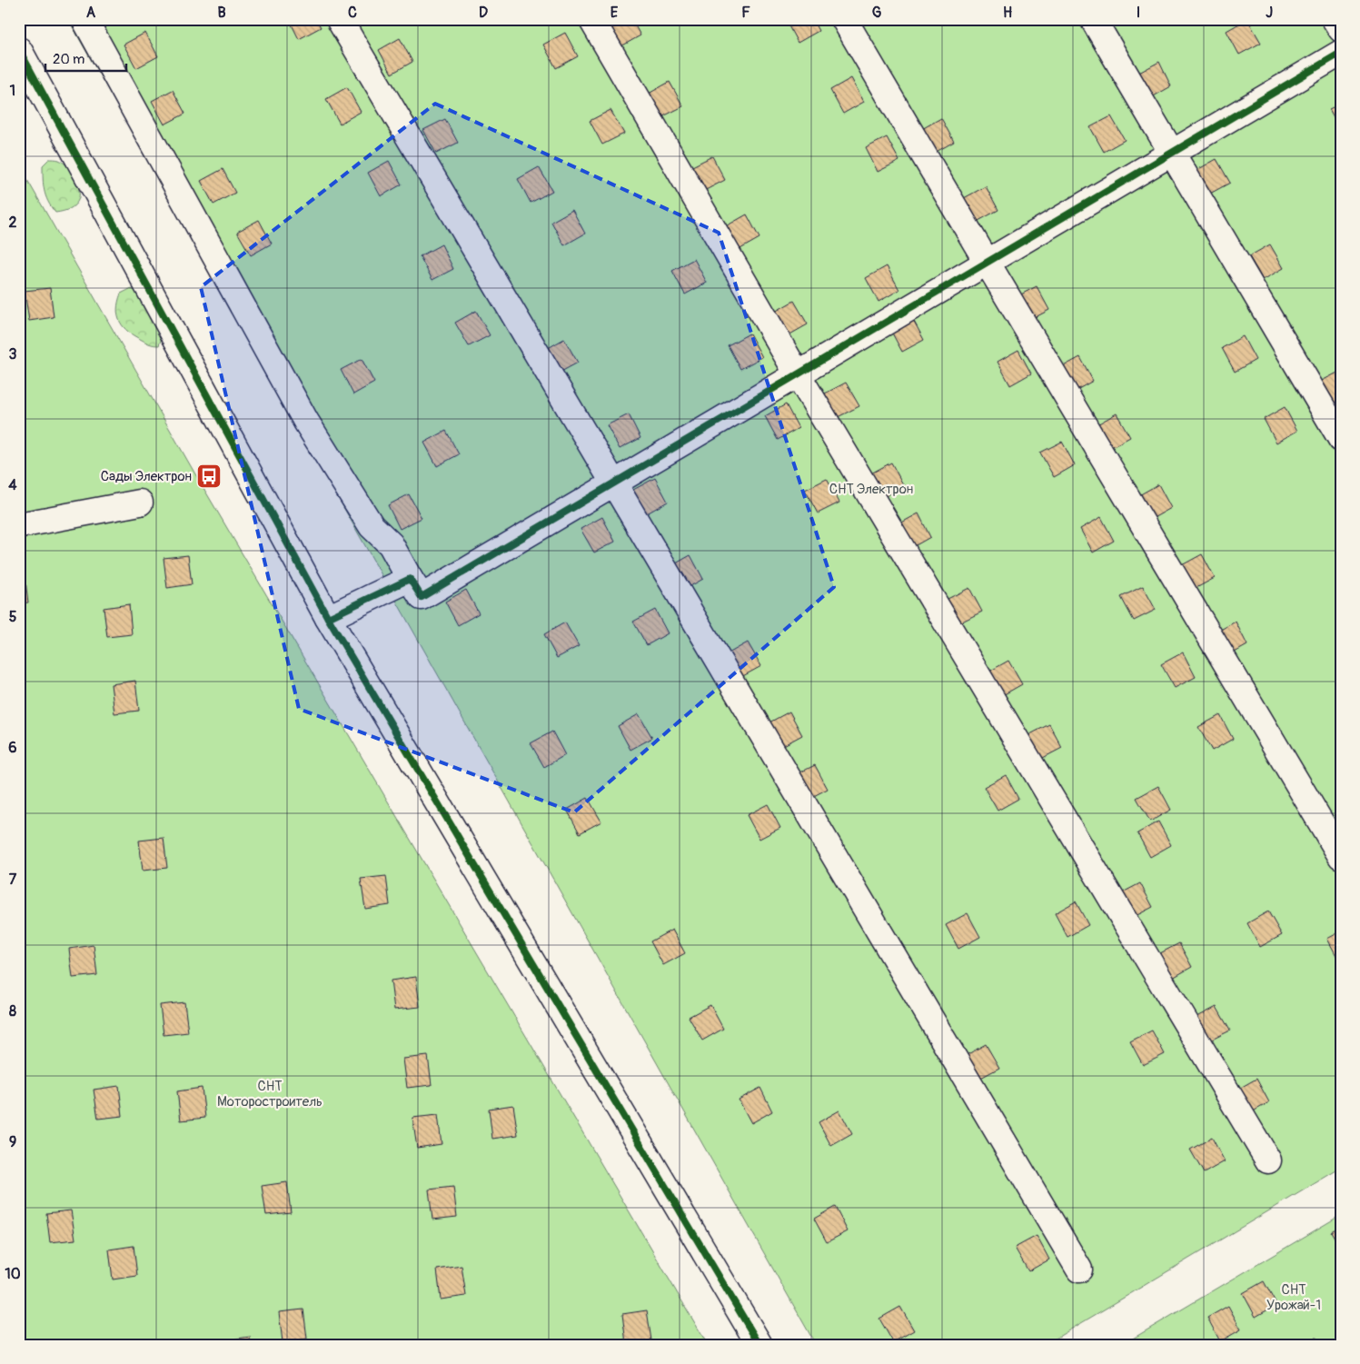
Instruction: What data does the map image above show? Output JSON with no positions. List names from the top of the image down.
{
  "parks": ["СНТ Электрон", "СНТ Моторостроитель", "СНТ Урожай-1"],
  "places": {
    "bus stop": ["Сады Электрон"]
  },
  "scale_bar": "20 m",
  "grid": {
    "columns": [
      "A",
      "B",
      "C",
      "D",
      "E",
      "F",
      "G",
      "H",
      "I",
      "J"
    ],
    "rows": [
      "1",
      "2",
      "3",
      "4",
      "5",
      "6",
      "7",
      "8",
      "9",
      "10"
    ]
  }
}
